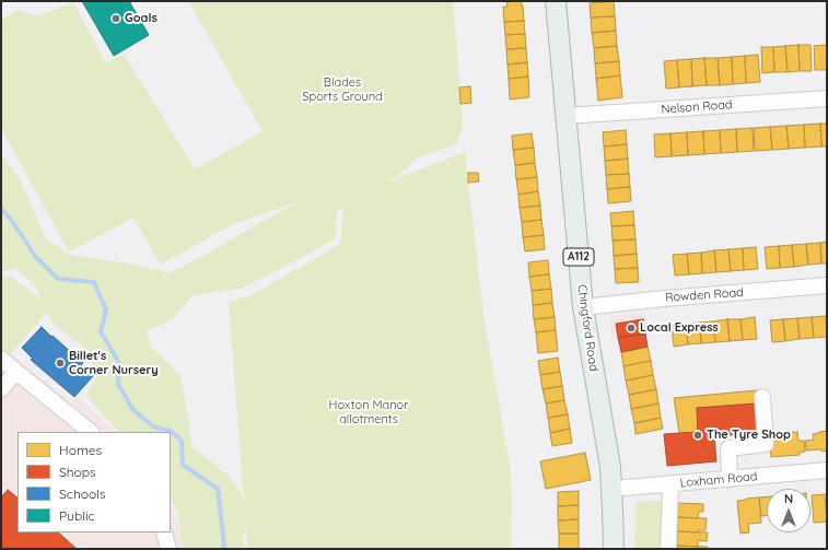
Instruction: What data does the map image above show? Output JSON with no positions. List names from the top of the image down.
{
  "streets": {
    "main road": ["A112", "Chingford Road"],
    "street": ["Nelson Road", "Rowden Road", "Loxham Road"]
  },
  "crossings": [
    ["Nelson Road", "Chingford Road"],
    ["Rowden Road", "Chingford Road"],
    ["Chingford Road", "Loxham Road"]
  ],
  "parks": ["Blades Sports Ground", "Hoxton Manor allotments"],
  "places": [
    "Goals",
    "Local Express",
    "Billet's Corner Nursery",
    "The Tyre Shop"
  ],
  "legend": [
    "Homes",
    "Shops",
    "Schools",
    "Public"
  ],
  "north": "top"
}
